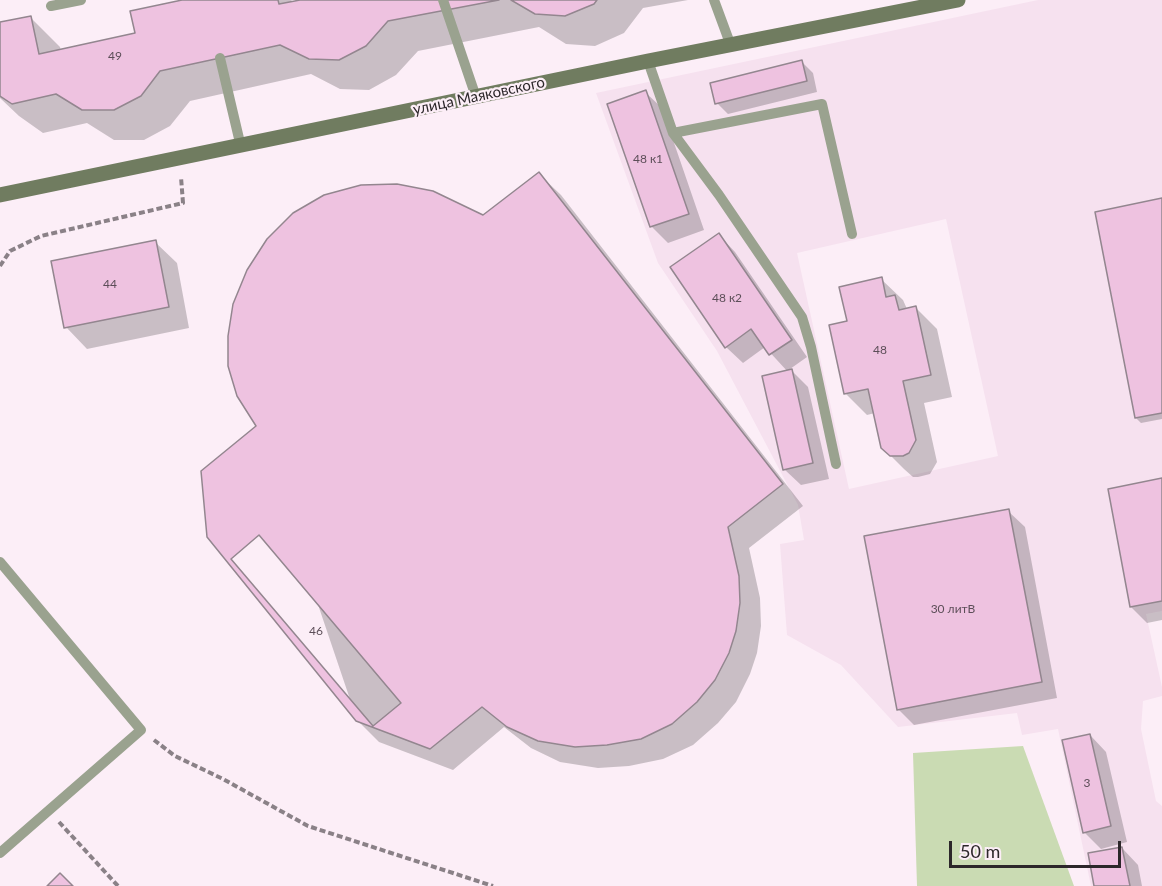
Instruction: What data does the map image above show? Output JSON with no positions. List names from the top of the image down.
{
  "streets": {
    "street": ["улица Маяковского"]
  },
  "house_numbers": [
    "49",
    "48 к1",
    "44",
    "48 к2",
    "48",
    "30 литВ",
    "46",
    "3"
  ],
  "scale_bar": "50 m"
}
